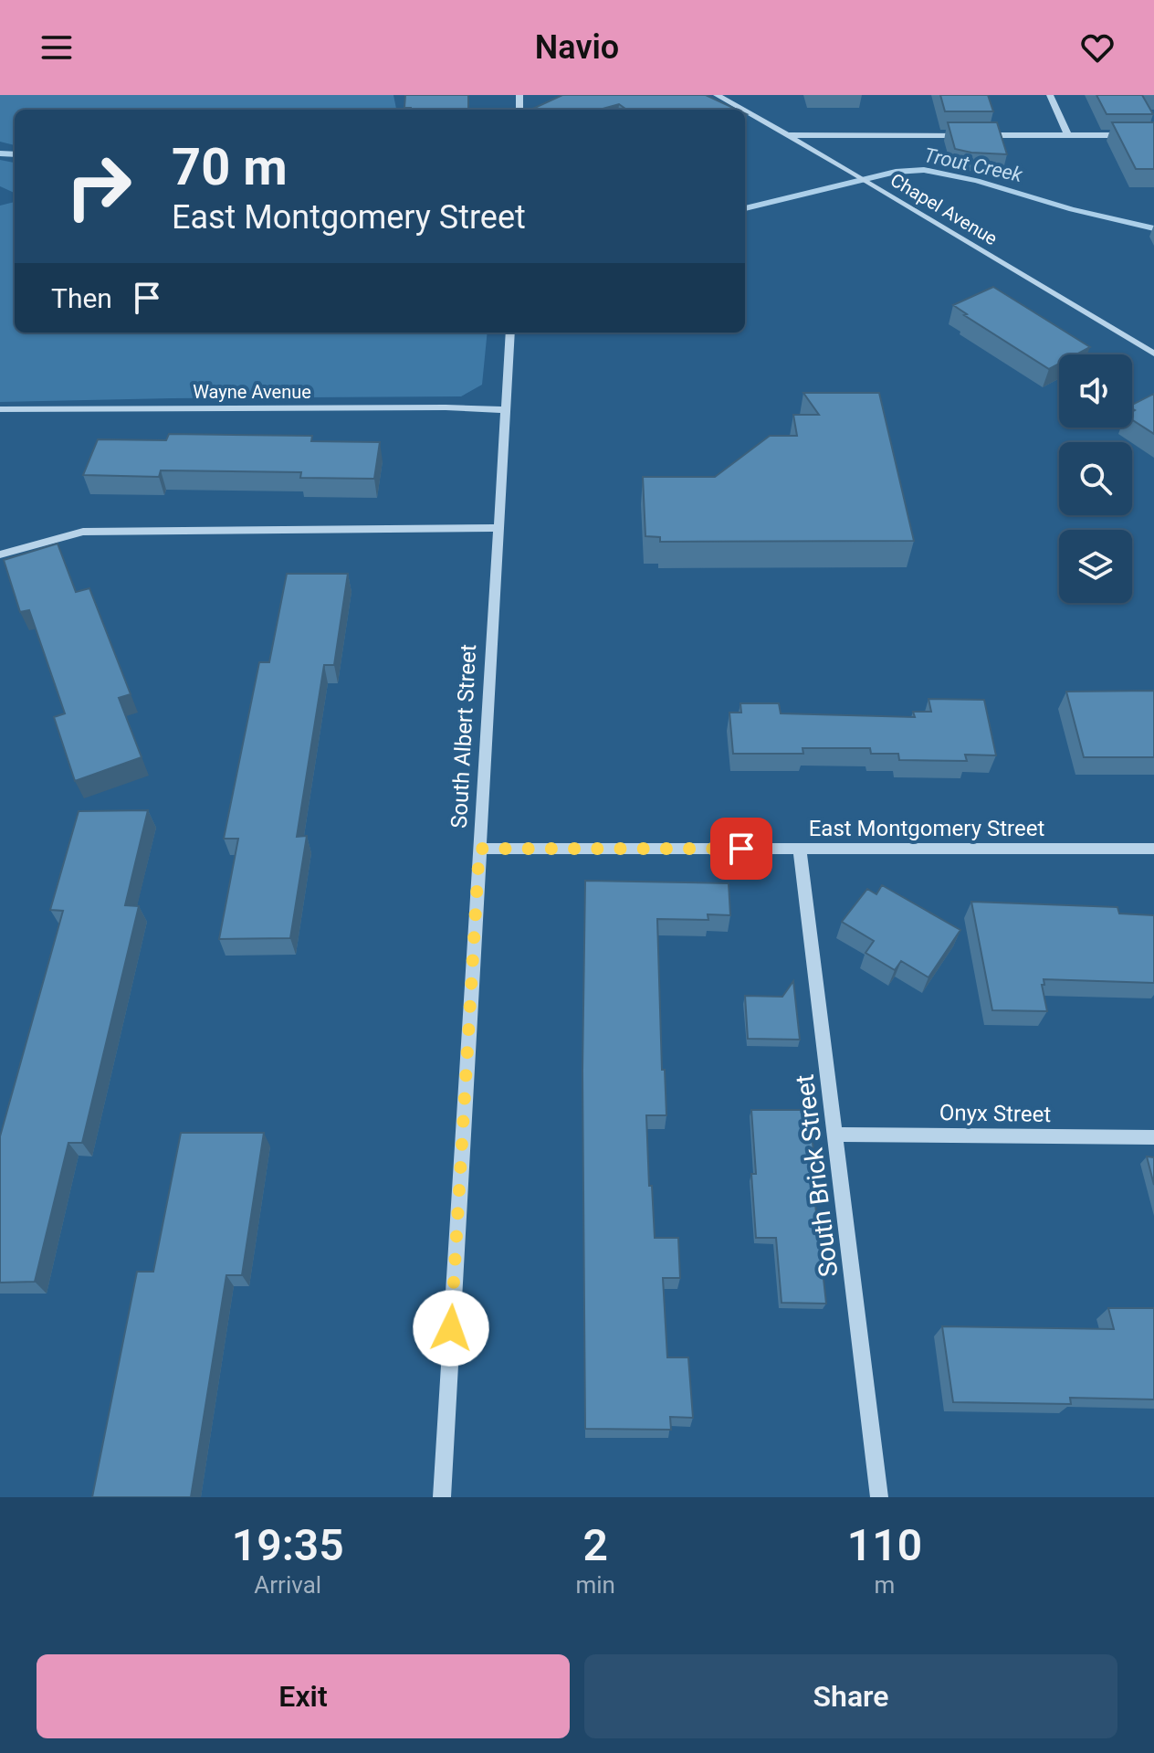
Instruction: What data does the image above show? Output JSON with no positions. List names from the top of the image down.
{
  "streets": {
    "street": [
      "Chapel Avenue",
      "Wayne Avenue",
      "South Albert Street",
      "East Montgomery Street",
      "Onyx Street",
      "South Brick Street"
    ]
  },
  "crossings": [
    ["Wayne Avenue", "South Albert Street"],
    ["South Albert Street", "East Montgomery Street"],
    ["East Montgomery Street", "South Brick Street"],
    ["Onyx Street", "South Brick Street"]
  ],
  "water": ["Trout Creek"],
  "page": {
    "header": "Navio",
    "turn": ["70 m", "East Montgomery Street"],
    "then": "Then",
    "eta": [
      "19:35",
      "Arrival",
      "2",
      "min",
      "110",
      "m"
    ],
    "buttons": ["Exit", "Share"]
  }
}
